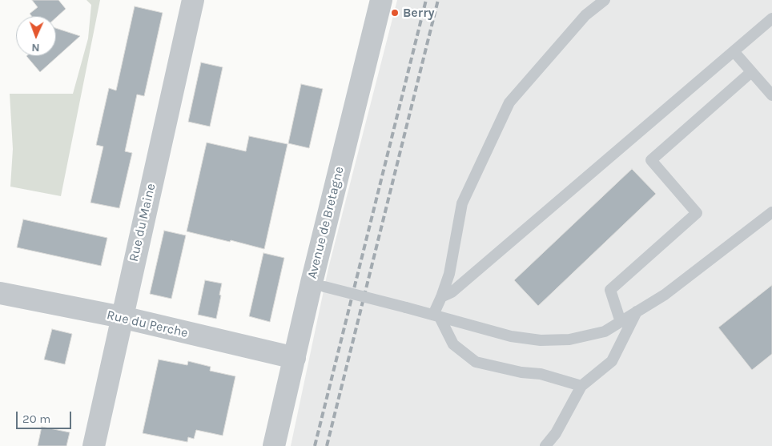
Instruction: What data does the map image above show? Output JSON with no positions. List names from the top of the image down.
{
  "streets": {
    "street": ["Rue du Maine", "Avenue de Bretagne", "Rue du Perche"]
  },
  "crossings": [
    ["Rue du Maine", "Rue du Perche"],
    ["Avenue de Bretagne", "Rue du Perche"]
  ],
  "places": ["Berry"],
  "scale_bar": "20 m",
  "north": "bottom"
}
